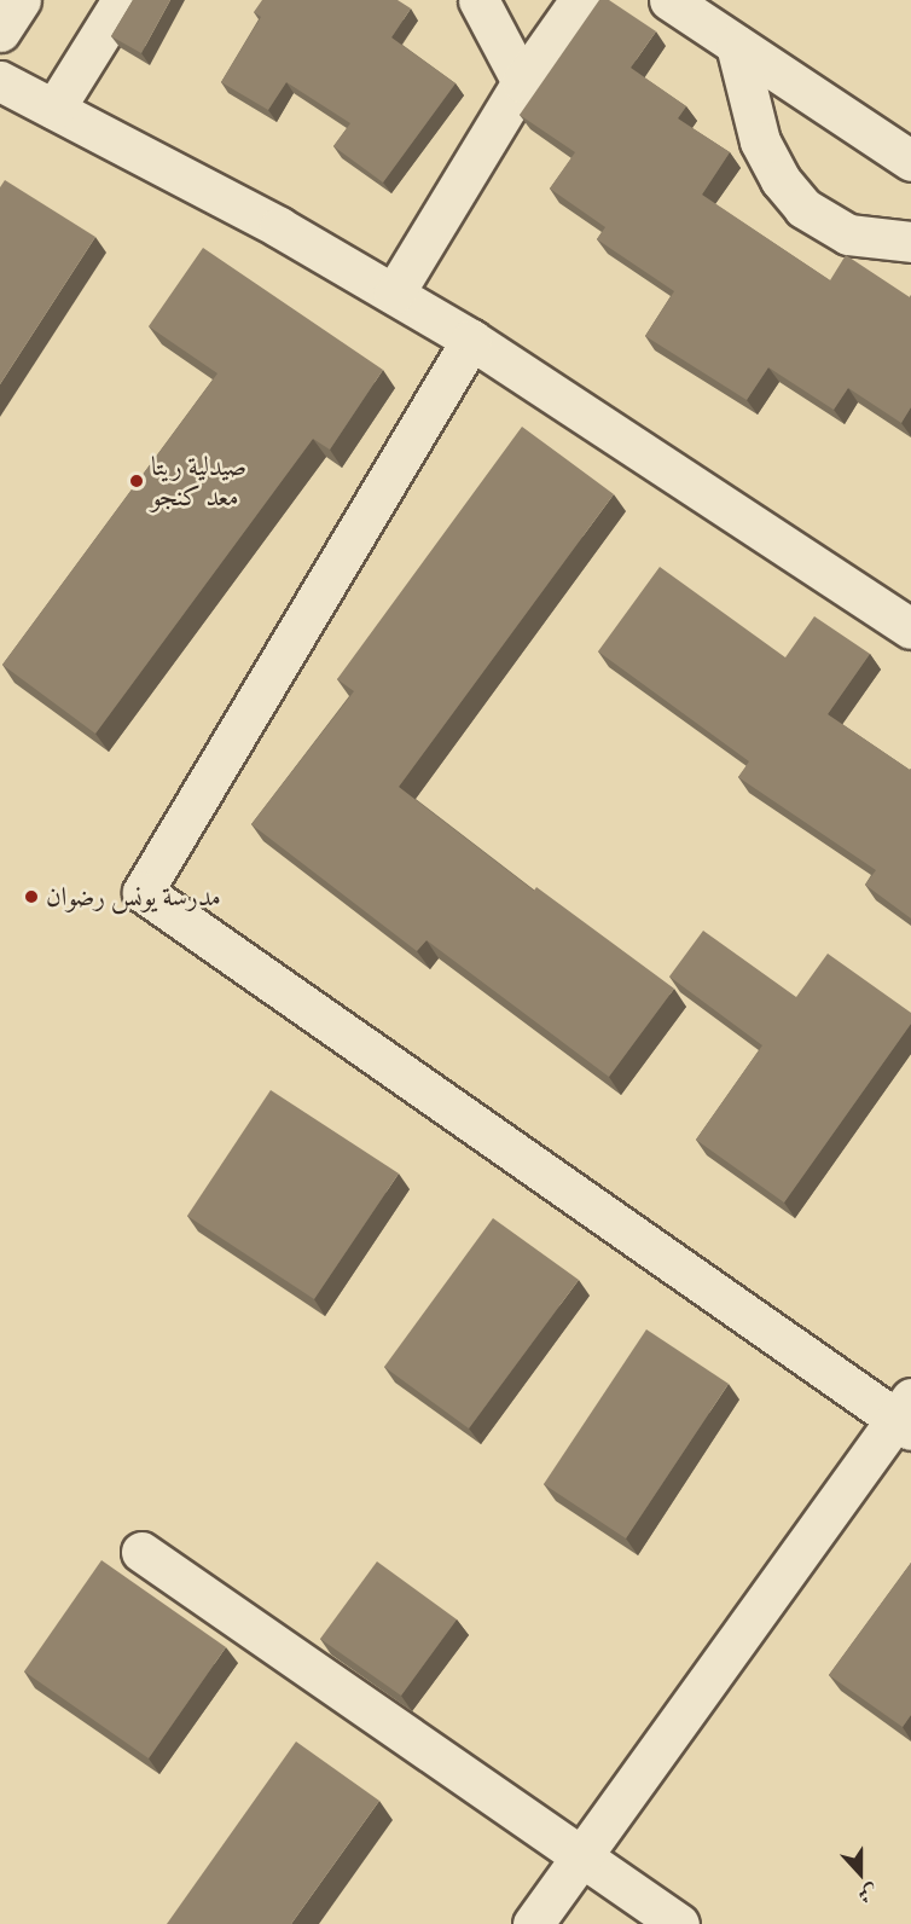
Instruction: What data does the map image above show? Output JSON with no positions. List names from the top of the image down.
{
  "places": ["صيدلية ريتا معد كنجو", "مدرسة يونس رضوان"],
  "north": "bottom"
}
